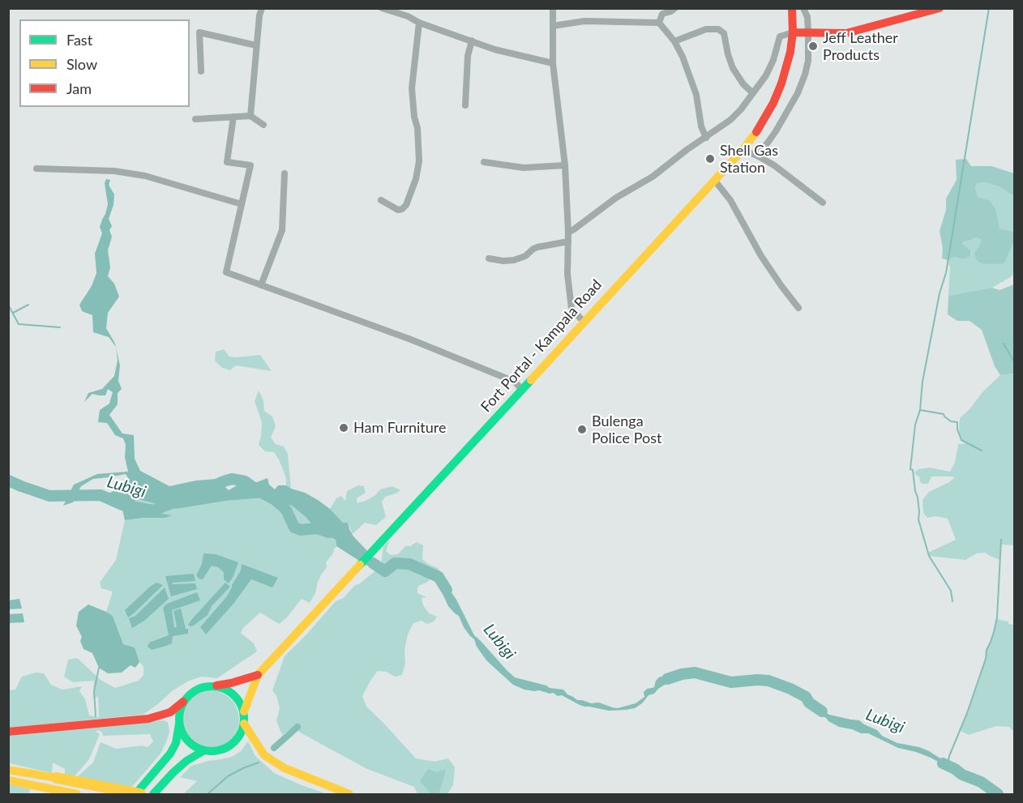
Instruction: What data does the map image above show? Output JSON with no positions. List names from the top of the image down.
{
  "streets": {
    "main road": ["Fort Portal - Kampala Road"]
  },
  "water": ["Lubigi"],
  "places": [
    "Jeff Leather Products",
    "Shell Gas Station",
    "Ham Furniture",
    "Bulenga Police Post"
  ],
  "legend": ["Fast", "Slow", "Jam"]
}
